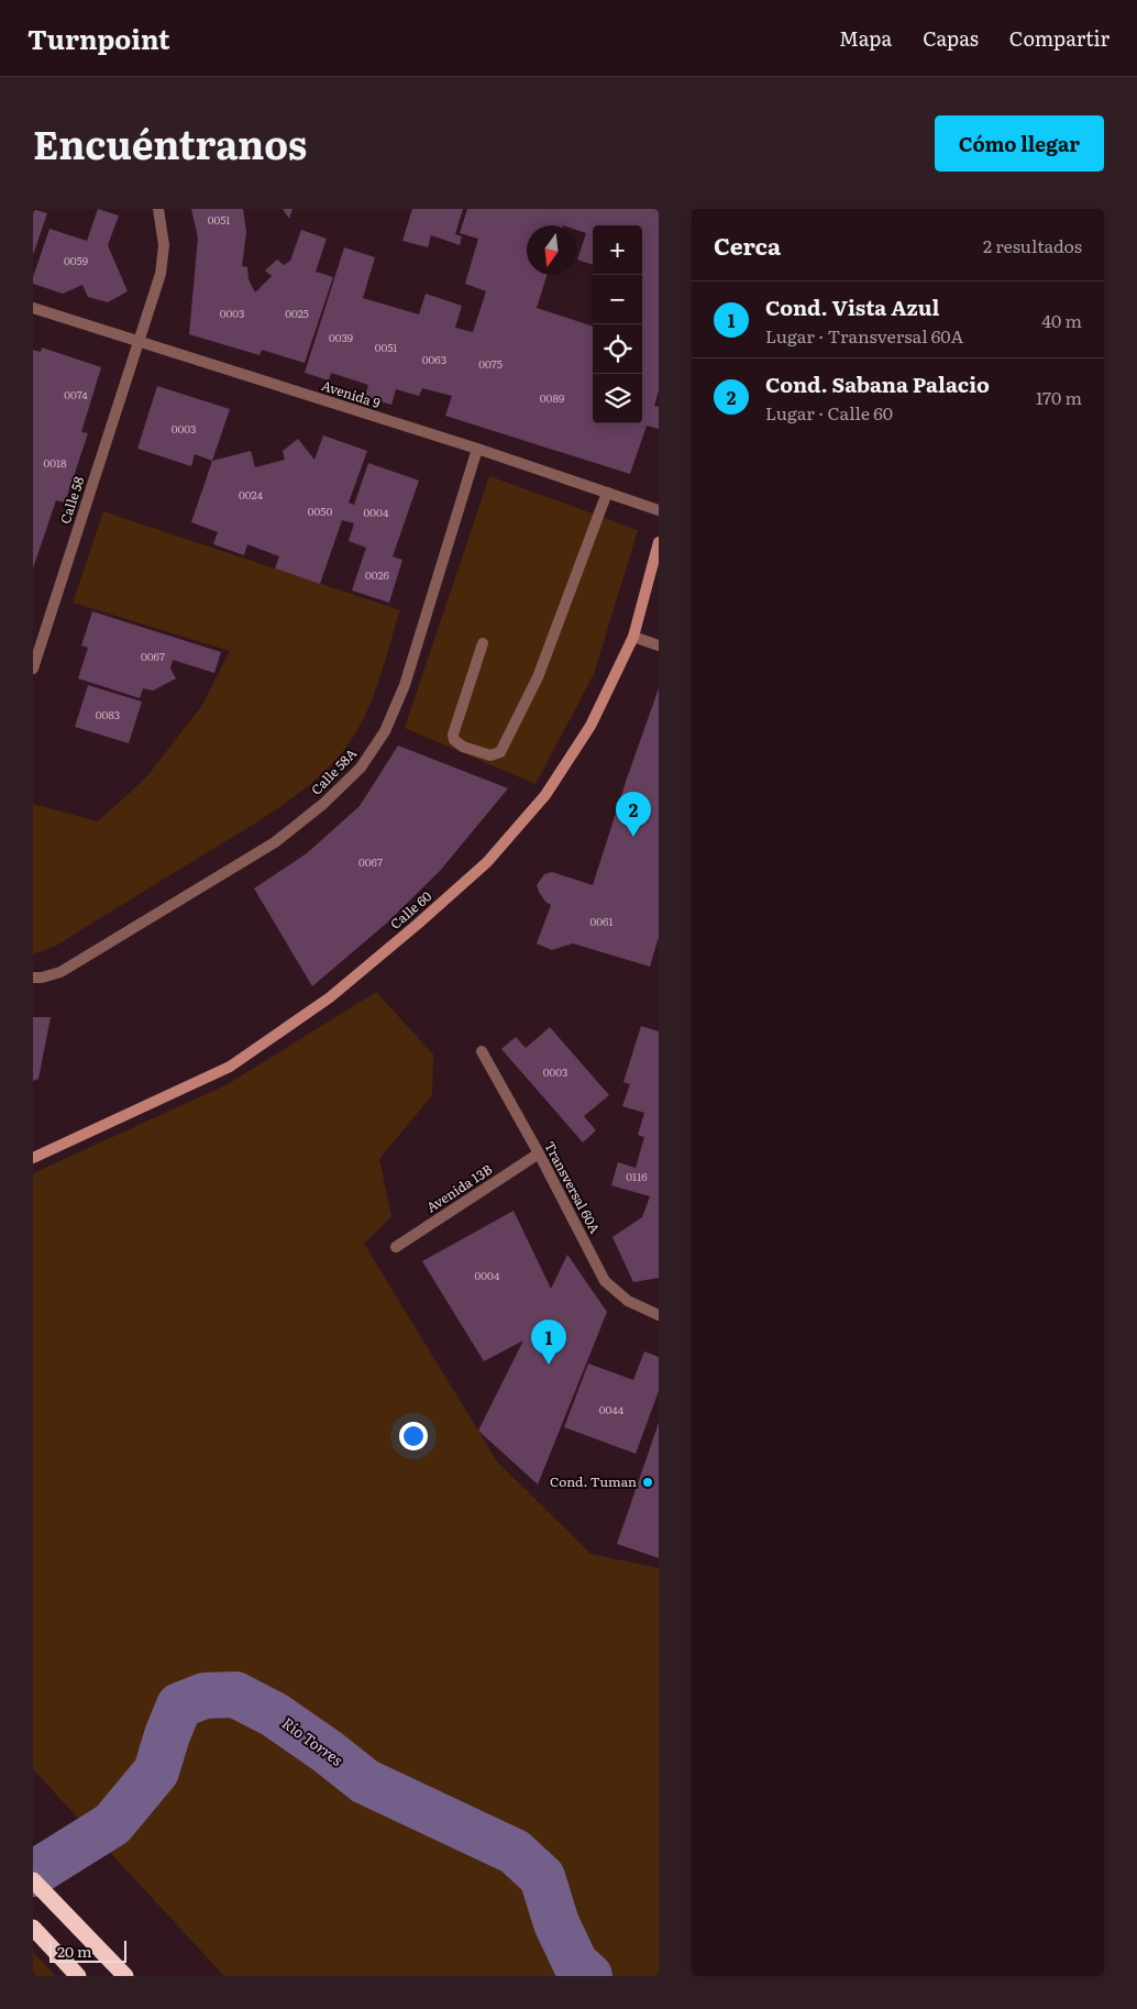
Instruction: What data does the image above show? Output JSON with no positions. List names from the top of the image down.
{
  "streets": {
    "street": [
      "Avenida 9",
      "Calle 58",
      "Calle 58A",
      "Calle 60",
      "Transversal 60A",
      "Avenida 13B"
    ]
  },
  "crossings": [
    ["Avenida 9", "Calle 58"],
    ["Avenida 9", "Calle 58A"],
    ["Transversal 60A", "Avenida 13B"]
  ],
  "water": ["Río Torres"],
  "places": ["Cond. Tuman"],
  "house_numbers": [
    "0051",
    "0059",
    "0003",
    "0025",
    "0039",
    "0051",
    "0063",
    "0075",
    "0074",
    "0089",
    "0003",
    "0018",
    "0024",
    "0050",
    "0004",
    "0026",
    "0067",
    "0083",
    "0067",
    "0061",
    "0003",
    "0116",
    "0004",
    "0044"
  ],
  "scale_bar": "20 m",
  "north": "bottom",
  "page": {
    "header": "Turnpoint",
    "nav": ["Mapa", "Capas", "Compartir"],
    "title": "Encuéntranos",
    "buttons": "Cómo llegar",
    "heading": ["Cerca", "2 resultados"],
    "map_buttons": ["+", "−"],
    "list": [
      {
        "mark": "1",
        "name": "Cond. Vista Azul",
        "note": "Lugar · Transversal 60A",
        "value": "40 m"
      },
      {
        "mark": "2",
        "name": "Cond. Sabana Palacio",
        "note": "Lugar · Calle 60",
        "value": "170 m"
      }
    ],
    "pins": ["2", "1"],
    "scale": "20 m"
  }
}
